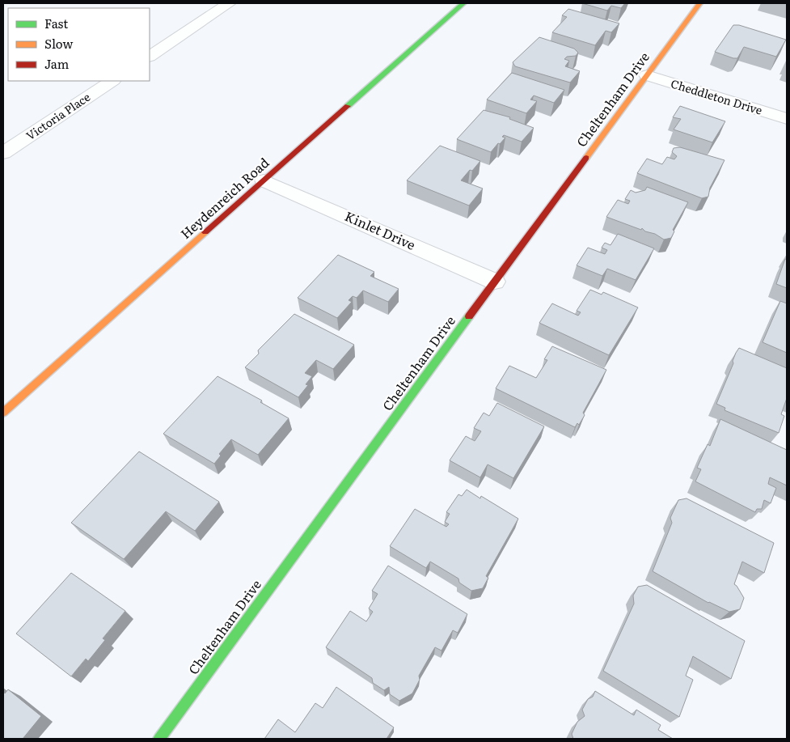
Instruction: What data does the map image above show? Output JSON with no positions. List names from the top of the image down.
{
  "streets": {
    "street": [
      "Cheddleton Drive",
      "Cheltenham Drive",
      "Victoria Place",
      "Heydenreich Road",
      "Kinlet Drive"
    ]
  },
  "crossings": [
    ["Cheddleton Drive", "Cheltenham Drive"],
    ["Cheltenham Drive", "Kinlet Drive"],
    ["Heydenreich Road", "Kinlet Drive"]
  ],
  "legend": ["Fast", "Slow", "Jam"]
}
